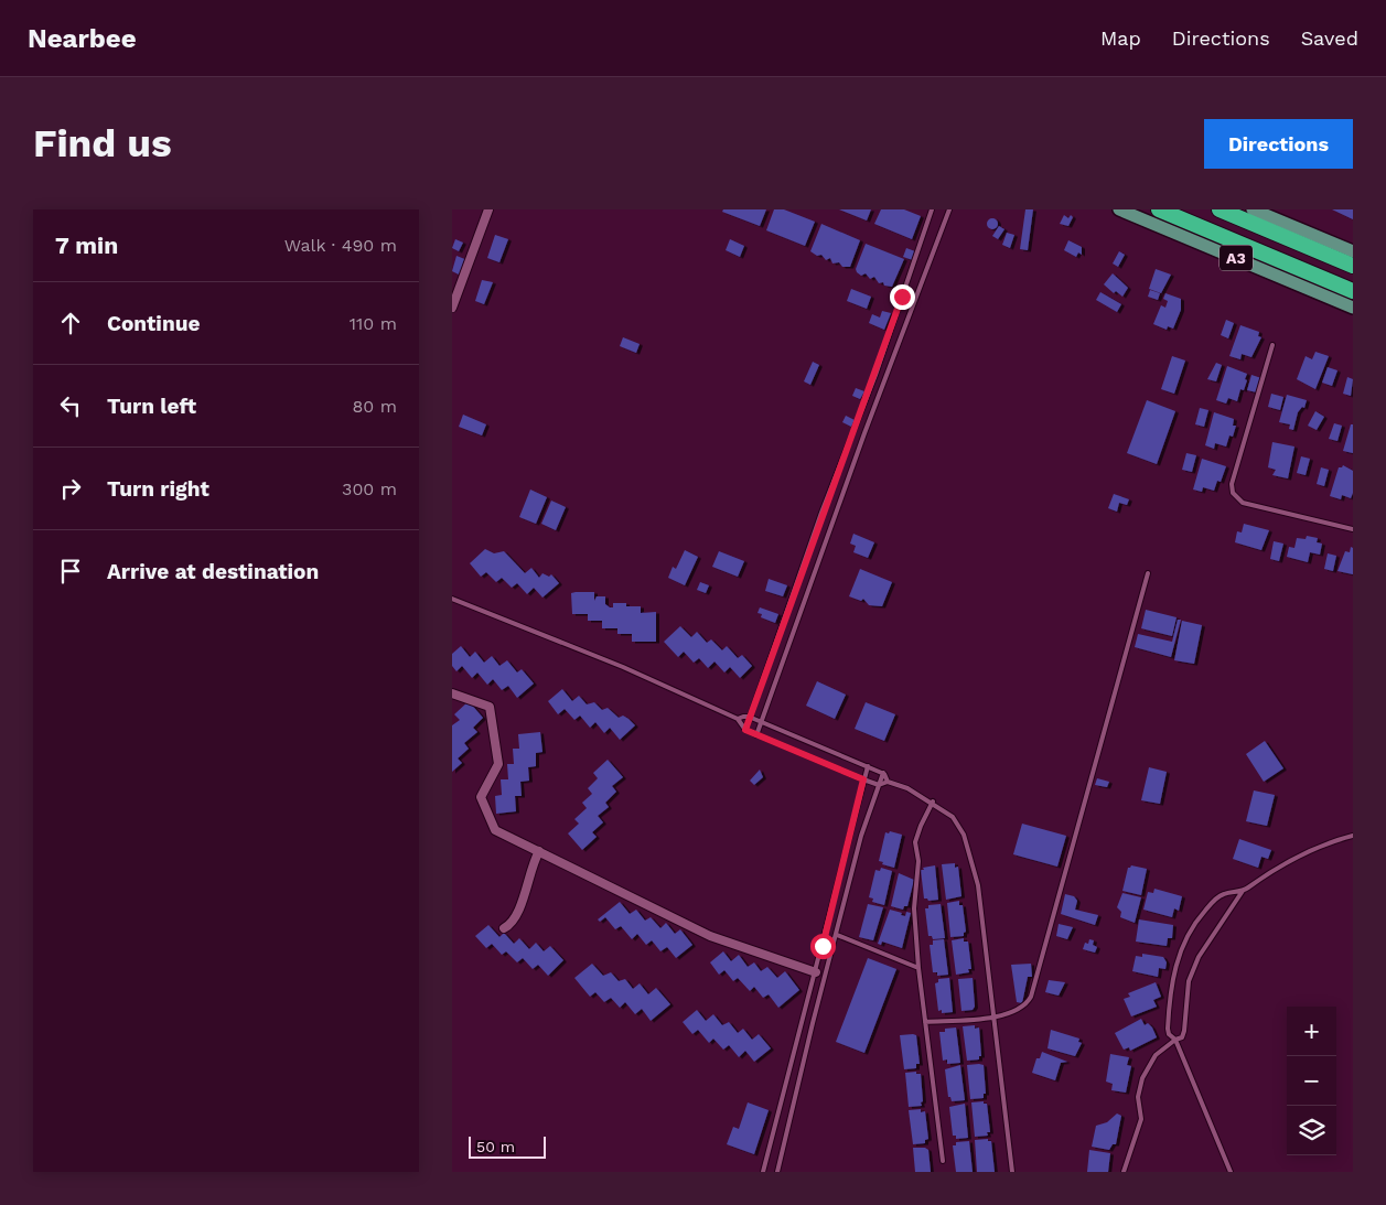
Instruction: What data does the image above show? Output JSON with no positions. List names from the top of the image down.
{
  "streets": {
    "highway": ["A3"]
  },
  "scale_bar": "50 m",
  "page": {
    "header": "Nearbee",
    "nav": ["Map", "Directions", "Saved"],
    "buttons": "Directions",
    "title": "Find us",
    "heading": ["7 min", "Walk · 490 m"],
    "list": [
      ["Continue", "110 m"],
      ["Turn left", "80 m"],
      ["Turn right", "300 m"],
      "Arrive at destination"
    ],
    "map_buttons": ["+", "−"],
    "scale": "50 m"
  }
}
